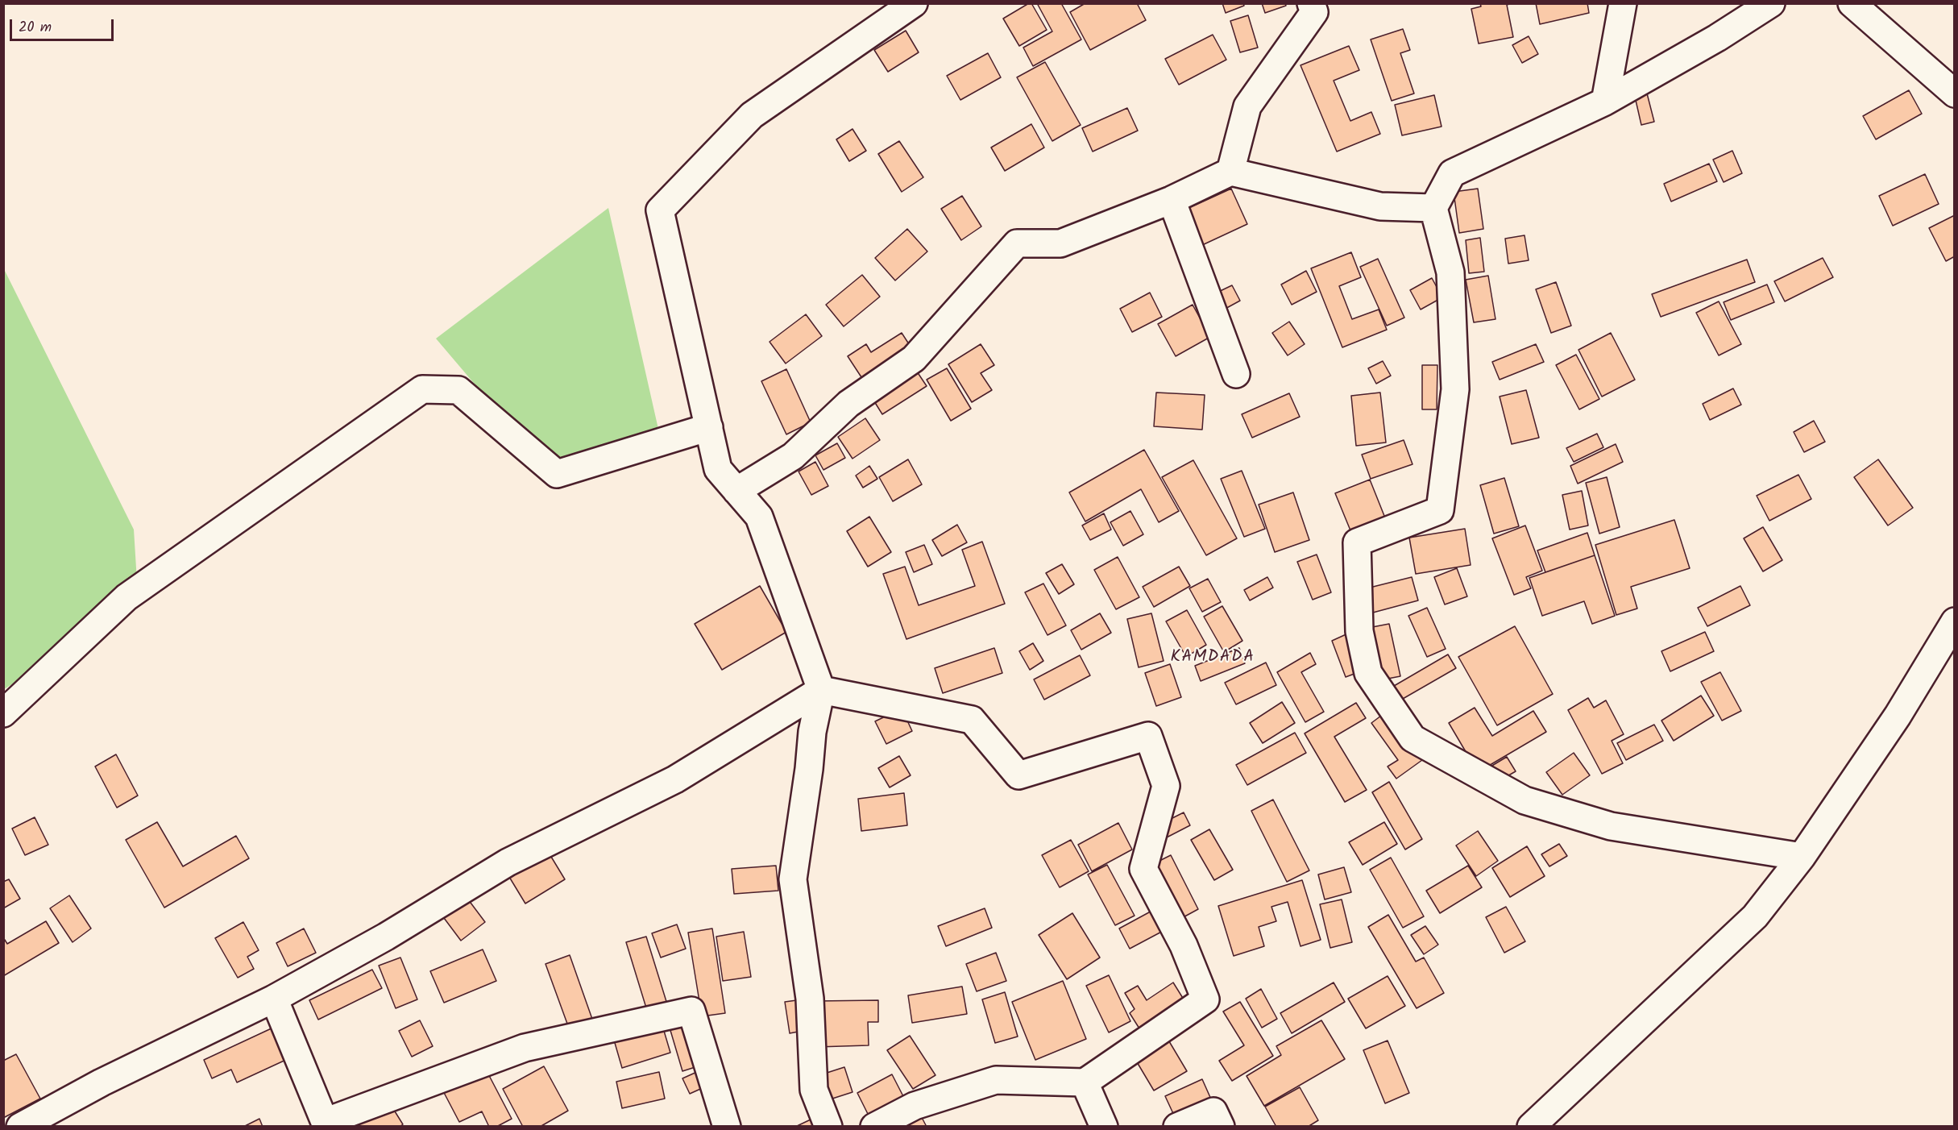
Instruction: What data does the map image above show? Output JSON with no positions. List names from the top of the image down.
{
  "districts": ["KAMDADA"],
  "scale_bar": "20 m"
}
